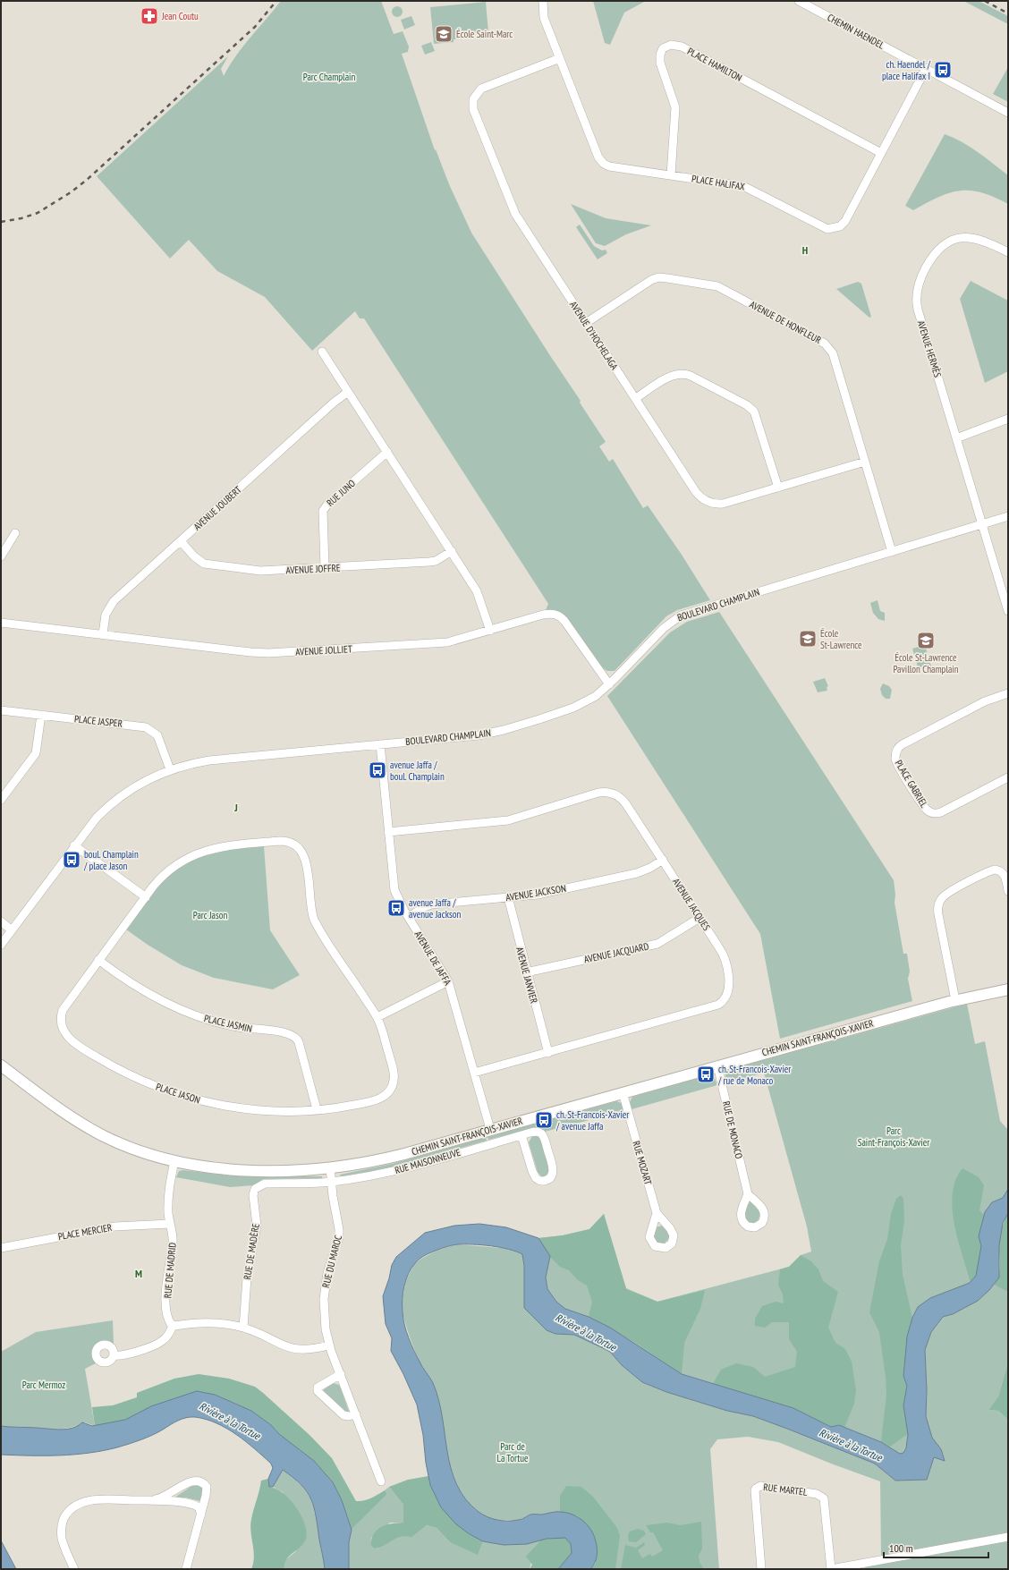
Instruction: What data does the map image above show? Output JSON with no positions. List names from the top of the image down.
{
  "streets": {
    "street": [
      "CHEMIN HAENDEL",
      "PLACE HAMILTON",
      "PLACE HALIFAX",
      "AVENUE DE HONFLEUR",
      "AVENUE D'HOCHELAGA",
      "AVENUE HERMÈS",
      "RUE JUNO",
      "AVENUE JOUBERT",
      "AVENUE JOFFRE",
      "BOULEVARD CHAMPLAIN",
      "AVENUE JOLLIET",
      "PLACE JASPER",
      "PLACE GABRIEL",
      "AVENUE JACKSON",
      "AVENUE JACQUES",
      "AVENUE JACQUARD",
      "AVENUE DE JAFFA",
      "AVENUE JANVIER",
      "PLACE JASMIN",
      "CHEMIN SAINT-FRANÇOIS-XAVIER",
      "PLACE JASON",
      "RUE DE MONACO",
      "RUE MAISONNEUVE",
      "RUE MOZART",
      "PLACE MERCIER",
      "RUE DE MADÈRE",
      "RUE DU MAROC",
      "RUE DE MADRID",
      "RUE MARTEL"
    ]
  },
  "crossings": [
    ["CHEMIN HAENDEL", "PLACE HALIFAX"],
    ["PLACE HAMILTON", "PLACE HALIFAX"],
    ["PLACE HALIFAX", "AVENUE D'HOCHELAGA"],
    ["AVENUE DE HONFLEUR", "AVENUE D'HOCHELAGA"],
    ["AVENUE DE HONFLEUR", "BOULEVARD CHAMPLAIN"],
    ["AVENUE HERMÈS", "BOULEVARD CHAMPLAIN"],
    ["RUE JUNO", "AVENUE JOFFRE"],
    ["AVENUE JOUBERT", "AVENUE JOFFRE"],
    ["AVENUE JOUBERT", "AVENUE JOLLIET"],
    ["BOULEVARD CHAMPLAIN", "AVENUE JOLLIET"],
    ["BOULEVARD CHAMPLAIN", "PLACE JASPER"],
    ["BOULEVARD CHAMPLAIN", "AVENUE DE JAFFA"],
    ["AVENUE JACKSON", "AVENUE JACQUES"],
    ["AVENUE JACKSON", "AVENUE DE JAFFA"],
    ["AVENUE JACKSON", "AVENUE JANVIER"],
    ["AVENUE JACQUES", "AVENUE JACQUARD"],
    ["AVENUE JACQUES", "AVENUE DE JAFFA"],
    ["AVENUE JACQUES", "AVENUE JANVIER"],
    ["AVENUE JACQUARD", "AVENUE JANVIER"],
    ["AVENUE DE JAFFA", "CHEMIN SAINT-FRANÇOIS-XAVIER"],
    ["PLACE JASMIN", "PLACE JASON"],
    ["CHEMIN SAINT-FRANÇOIS-XAVIER", "RUE DE MONACO"],
    ["CHEMIN SAINT-FRANÇOIS-XAVIER", "RUE MOZART"],
    ["CHEMIN SAINT-FRANÇOIS-XAVIER", "RUE DU MAROC"],
    ["CHEMIN SAINT-FRANÇOIS-XAVIER", "RUE DE MADRID"],
    ["RUE MAISONNEUVE", "RUE DE MADÈRE"],
    ["RUE MAISONNEUVE", "RUE DU MAROC"],
    ["PLACE MERCIER", "RUE DE MADRID"],
    ["RUE DE MADÈRE", "RUE DU MAROC"]
  ],
  "districts": ["H", "J", "M"],
  "water": ["Rivière à la Tortue"],
  "parks": [
    "Parc Champlain",
    "Parc Jason",
    "Parc Saint-François-Xavier",
    "Parc Mermoz",
    "Parc de La Tortue"
  ],
  "places": {
    "pharmacy": ["Jean Coutu"],
    "school or university": ["École Saint-Marc", "École St-Lawrence", "École St-Lawrence Pavillon Champlain"],
    "bus stop": [
      "ch. Haendel / place Halifax I",
      "avenue Jaffa / boul. Champlain",
      "boul. Champlain / place Jason",
      "avenue Jaffa / avenue Jackson",
      "ch. St-Francois-Xavier / rue de Monaco",
      "ch. St-Francois-Xavier / avenue Jaffa"
    ]
  },
  "scale_bar": "100 m"
}
